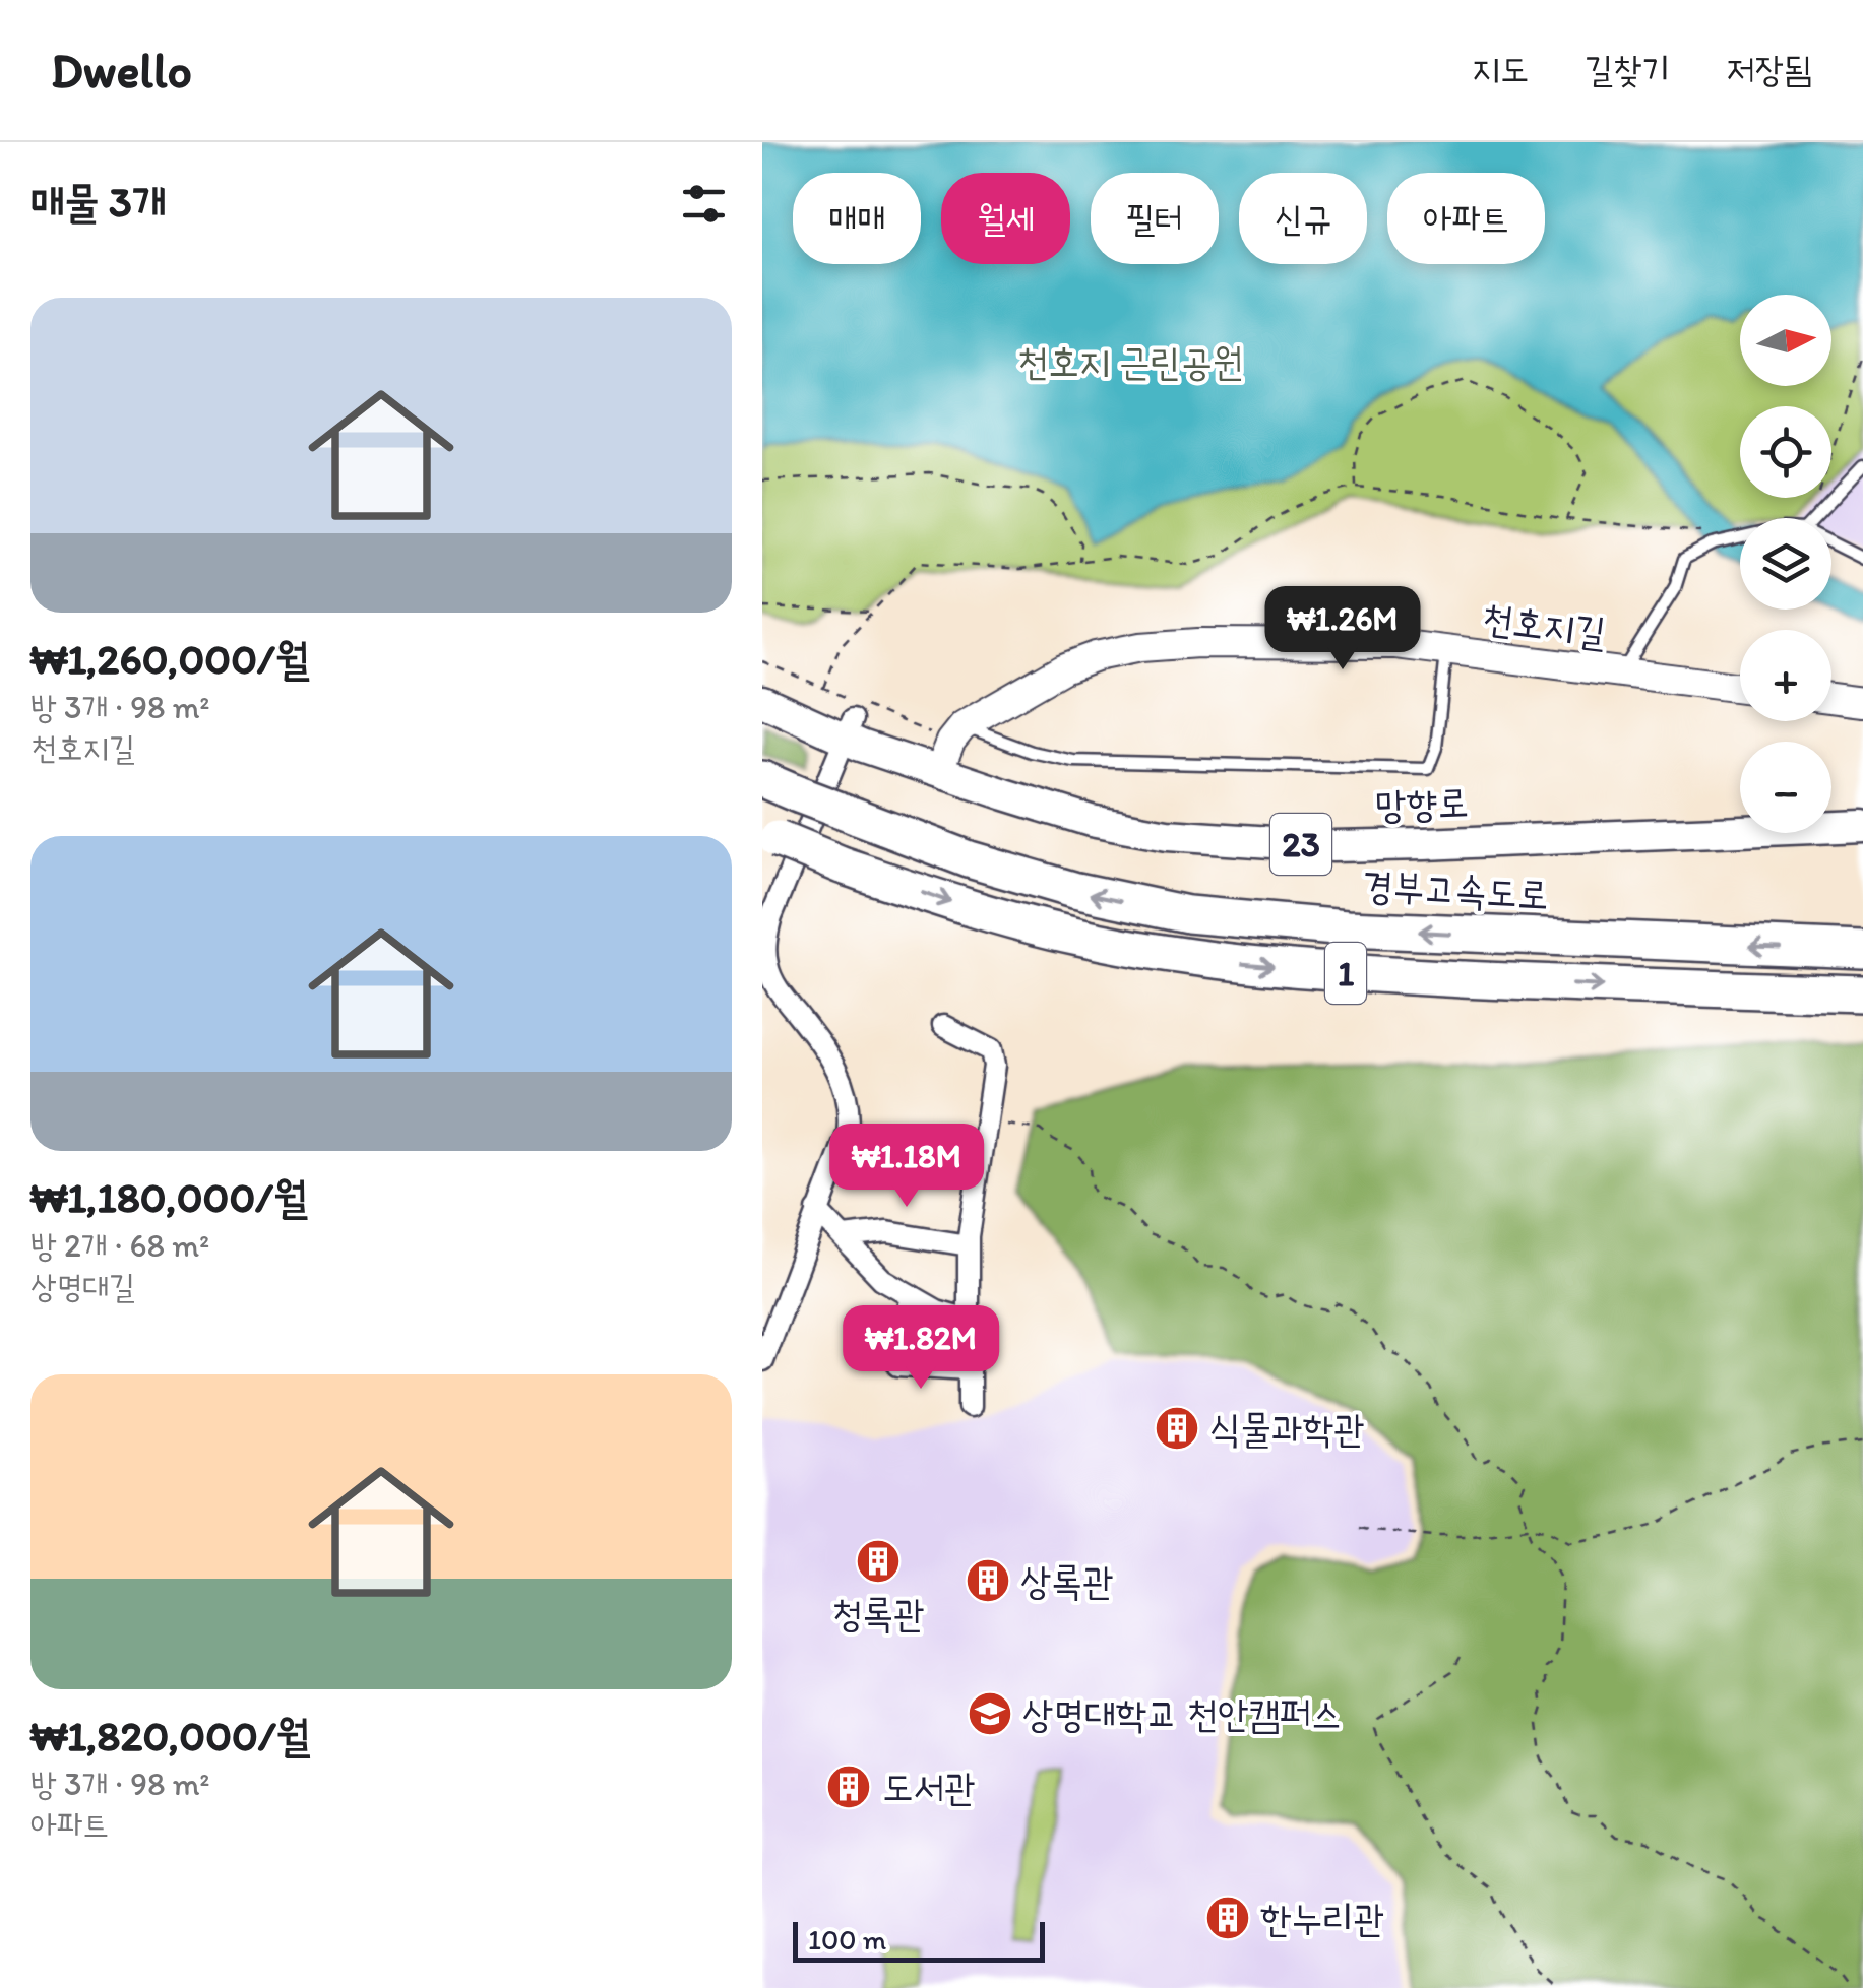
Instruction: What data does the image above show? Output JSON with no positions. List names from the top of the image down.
{
  "streets": {
    "highway": ["경부고속도로", "1"],
    "main road": ["망향로", "23"],
    "street": ["천호지길"]
  },
  "crossings": [
    ["천호지길", "망향로"]
  ],
  "parks": ["천호지 근린공원"],
  "places": {
    "building": [
      "식물과학관",
      "청록관",
      "상록관",
      "도서관",
      "한누리관"
    ],
    "school or university": ["상명대학교 천안캠퍼스"]
  },
  "scale_bar": "100 m",
  "north": "right",
  "page": {
    "header": "Dwello",
    "nav": ["지도", "길찾기", "저장됨"],
    "heading": "매물 3개",
    "chip": [
      "매매",
      "월세",
      "필터",
      "신규",
      "아파트"
    ],
    "list": [
      {
        "name": "₩1,260,000/월",
        "note": "방 3개 · 98 m² · 천호지길"
      },
      {
        "name": "₩1,180,000/월",
        "note": "방 2개 · 68 m² · 상명대길"
      },
      {
        "name": "₩1,820,000/월",
        "note": "방 3개 · 98 m² · 아파트"
      }
    ],
    "map_buttons": ["+", "−"],
    "price": ["₩1.26M", "₩1.18M", "₩1.82M"],
    "scale": "100 m"
  }
}
